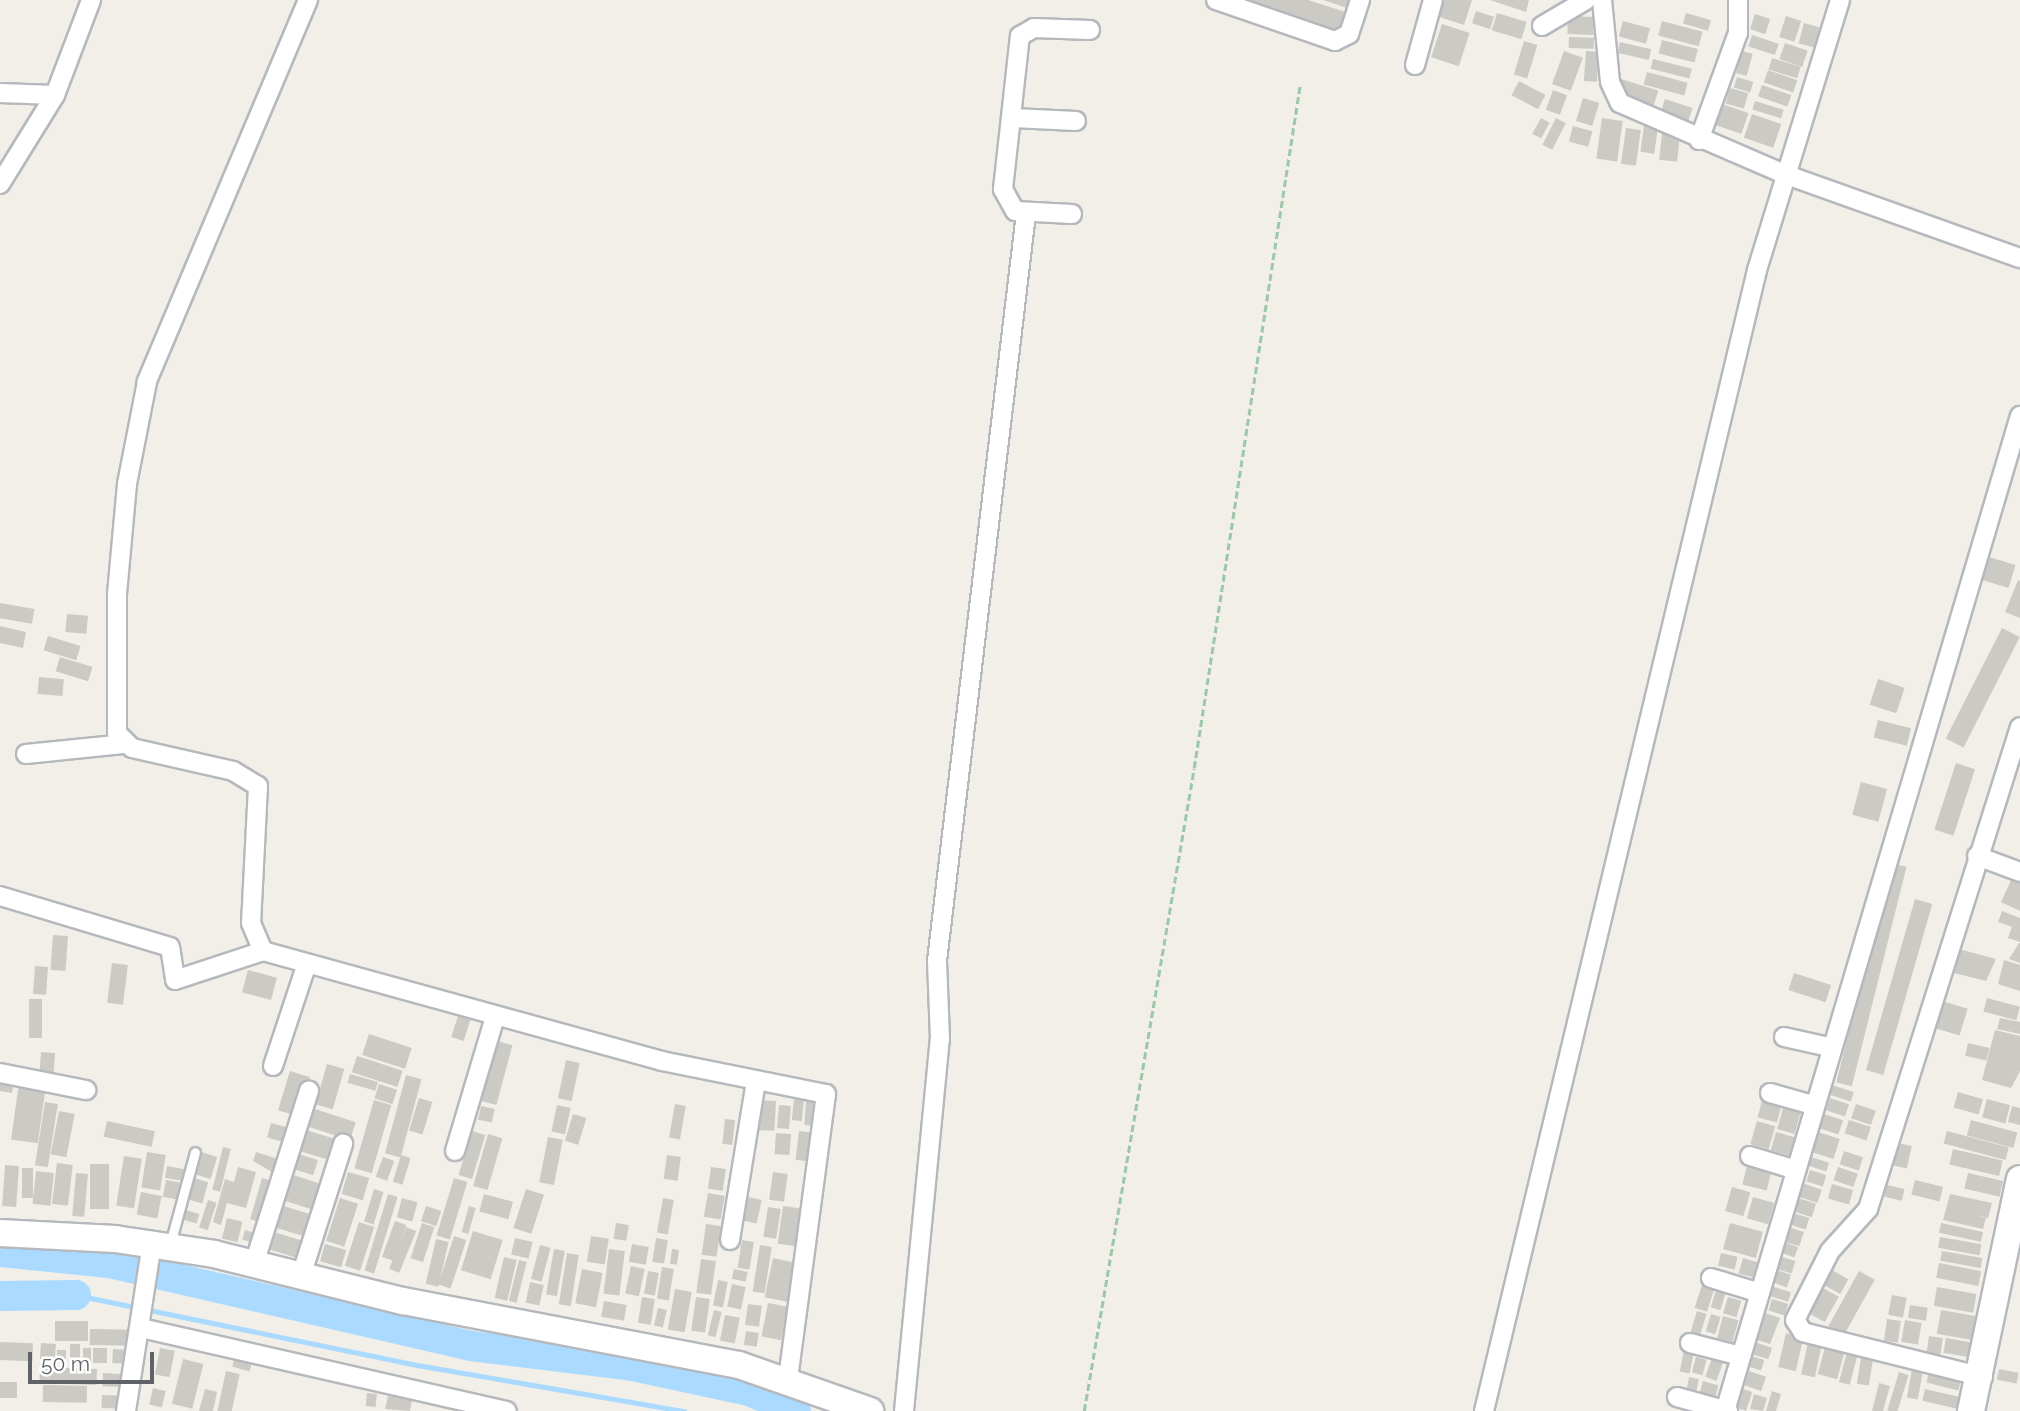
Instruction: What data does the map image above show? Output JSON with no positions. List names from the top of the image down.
{
  "scale_bar": "50 m"
}
